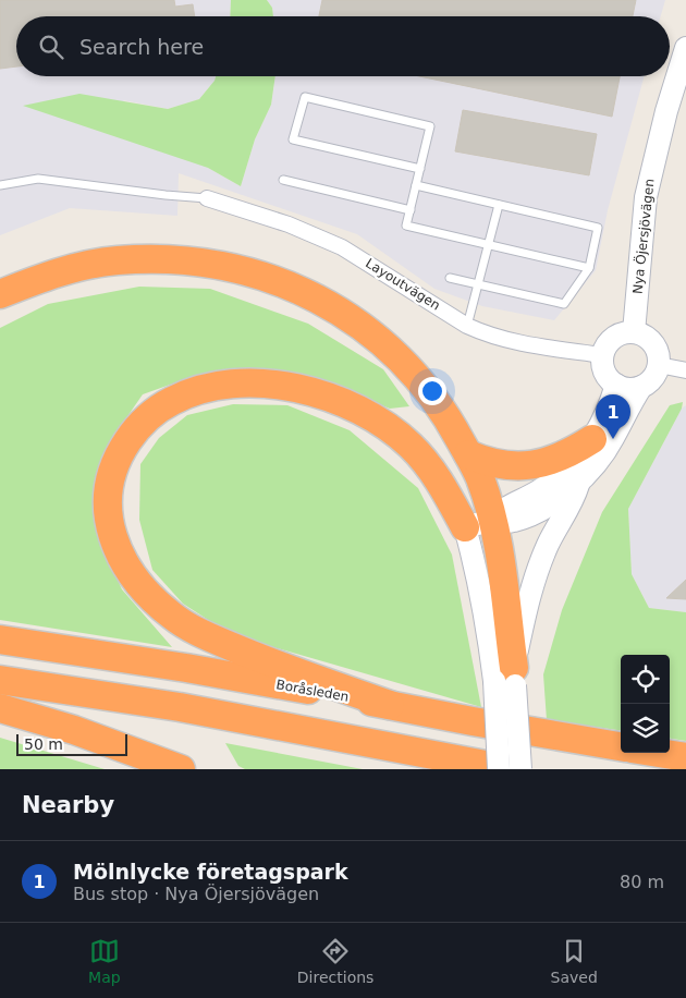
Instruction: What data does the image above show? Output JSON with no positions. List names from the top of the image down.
{
  "streets": {
    "highway": ["Boråsleden"],
    "street": ["Nya Öjersjövägen", "Layoutvägen"]
  },
  "crossings": [
    ["Nya Öjersjövägen", "Layoutvägen"]
  ],
  "scale_bar": "50 m",
  "page": {
    "search": "Search here",
    "pins": "1",
    "scale": "50 m",
    "heading": "Nearby",
    "list": [
      {
        "mark": "1",
        "name": "Mölnlycke företagspark",
        "note": "Bus stop · Nya Öjersjövägen",
        "value": "80 m"
      }
    ],
    "nav": ["Map", "Directions", "Saved"]
  }
}
